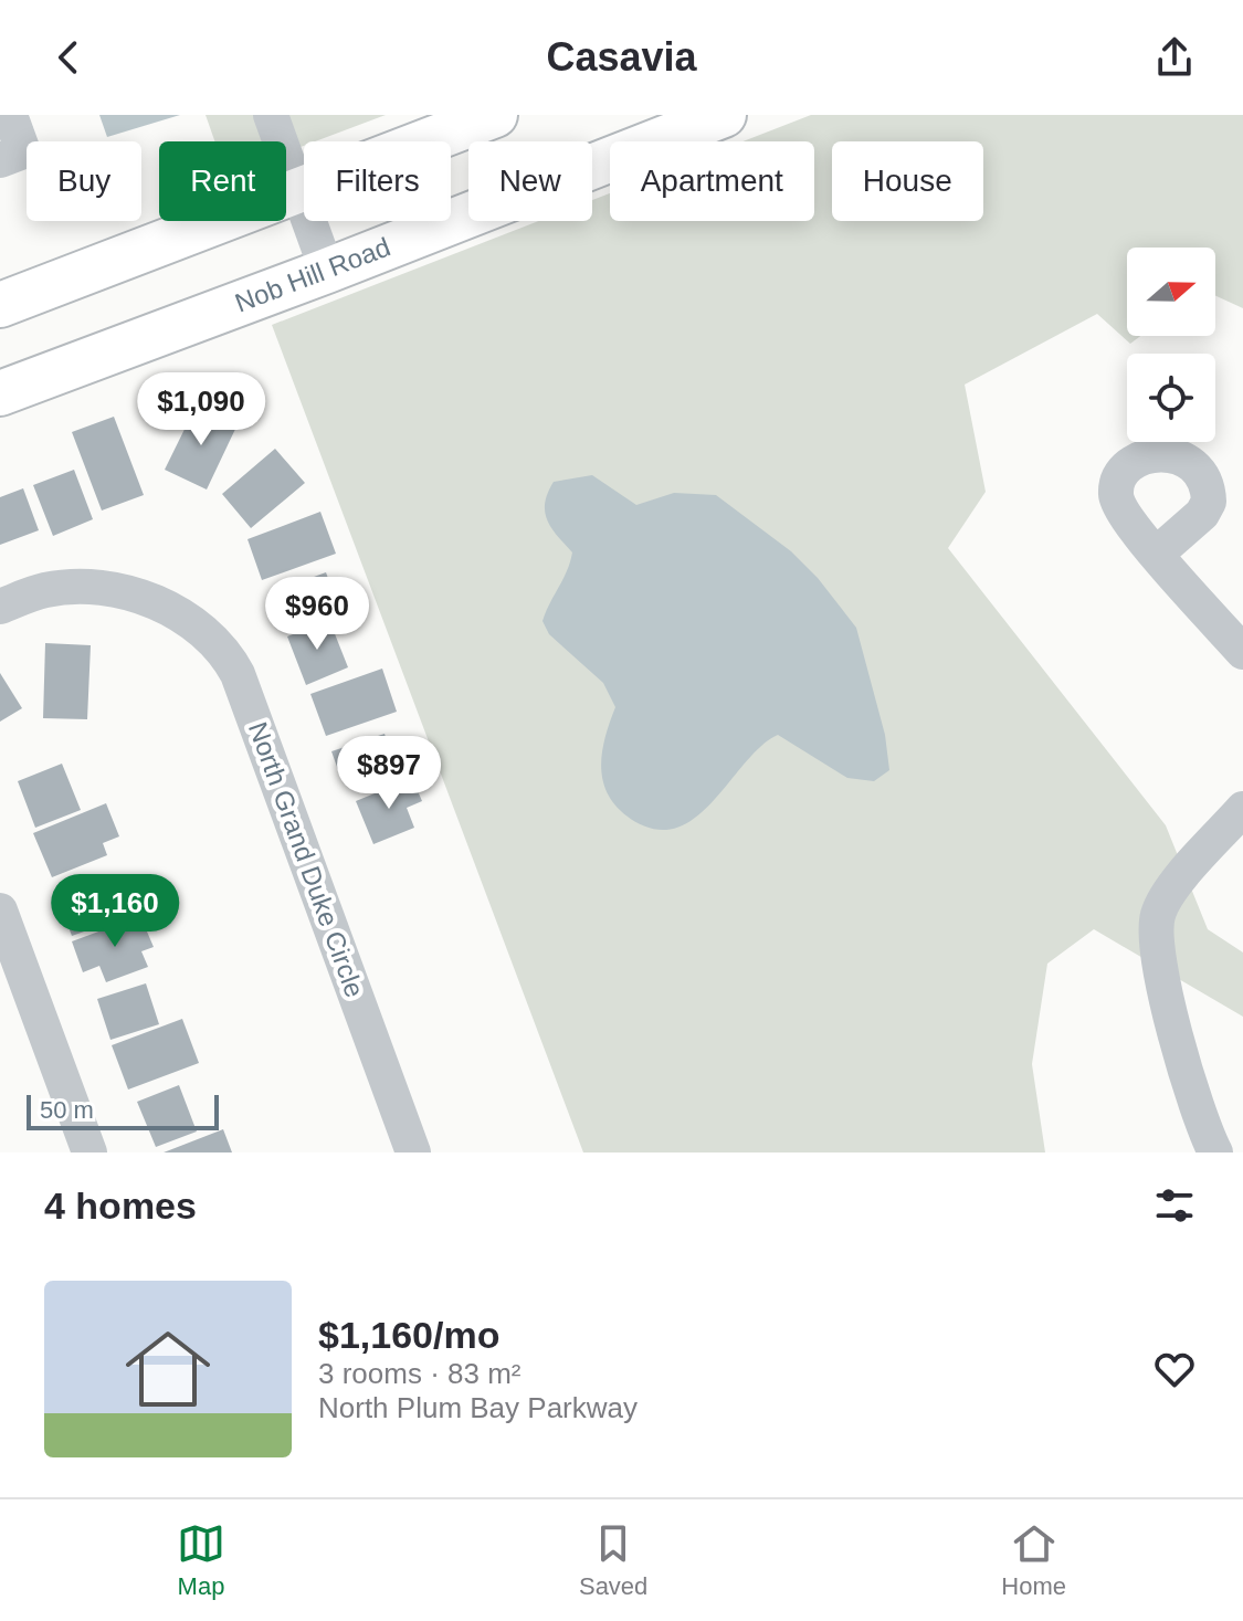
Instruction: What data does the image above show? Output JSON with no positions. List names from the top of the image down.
{
  "streets": {
    "main road": ["Nob Hill Road"],
    "street": ["North Grand Duke Circle"]
  },
  "scale_bar": "50 m",
  "north": "right",
  "page": {
    "header": "Casavia",
    "chip": [
      "Buy",
      "Rent",
      "Filters",
      "New",
      "Apartment",
      "House"
    ],
    "price": [
      "$1,090",
      "$960",
      "$897",
      "$1,160"
    ],
    "scale": "50 m",
    "heading": "4 homes",
    "list": [
      {
        "name": "$1,160/mo",
        "note": "3 rooms · 83 m² · North Plum Bay Parkway"
      }
    ],
    "tabs": ["Map", "Saved", "Home"]
  }
}
